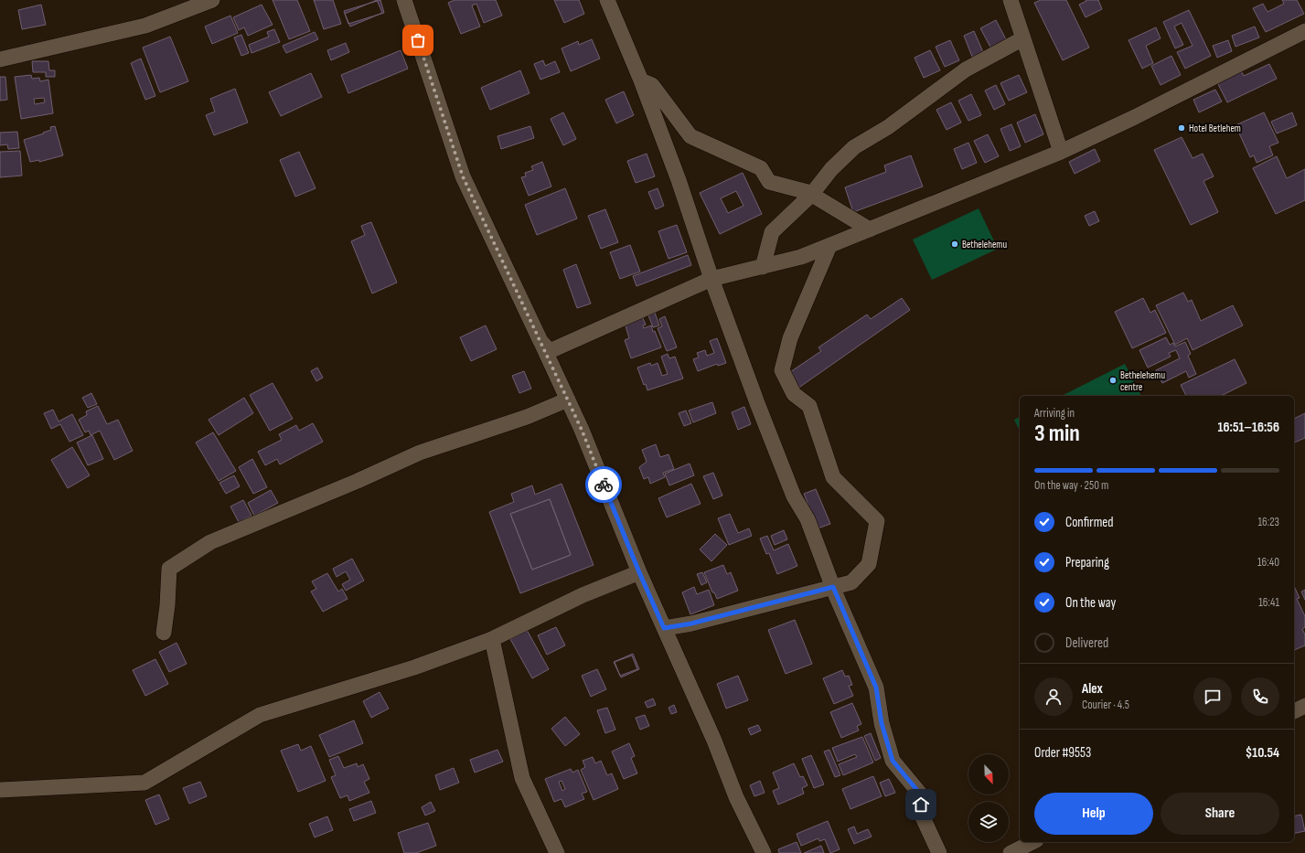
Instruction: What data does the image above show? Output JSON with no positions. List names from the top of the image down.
{
  "places": ["Hotel Betlehem", "Bethelehemu", "Bethelehemu centre"],
  "north": "bottom right",
  "page": {
    "heading": ["3 min", "Arriving in", "16:51–16:56"],
    "panel": [
      "Alex",
      "Courier · 4.5",
      "Order #9553",
      "$10.54"
    ],
    "bar": "On the way · 250 m",
    "list": [
      ["Confirmed", "16:23"],
      ["Preparing", "16:40"],
      ["On the way", "16:41"],
      "Delivered"
    ],
    "buttons": ["Help", "Share"]
  }
}
